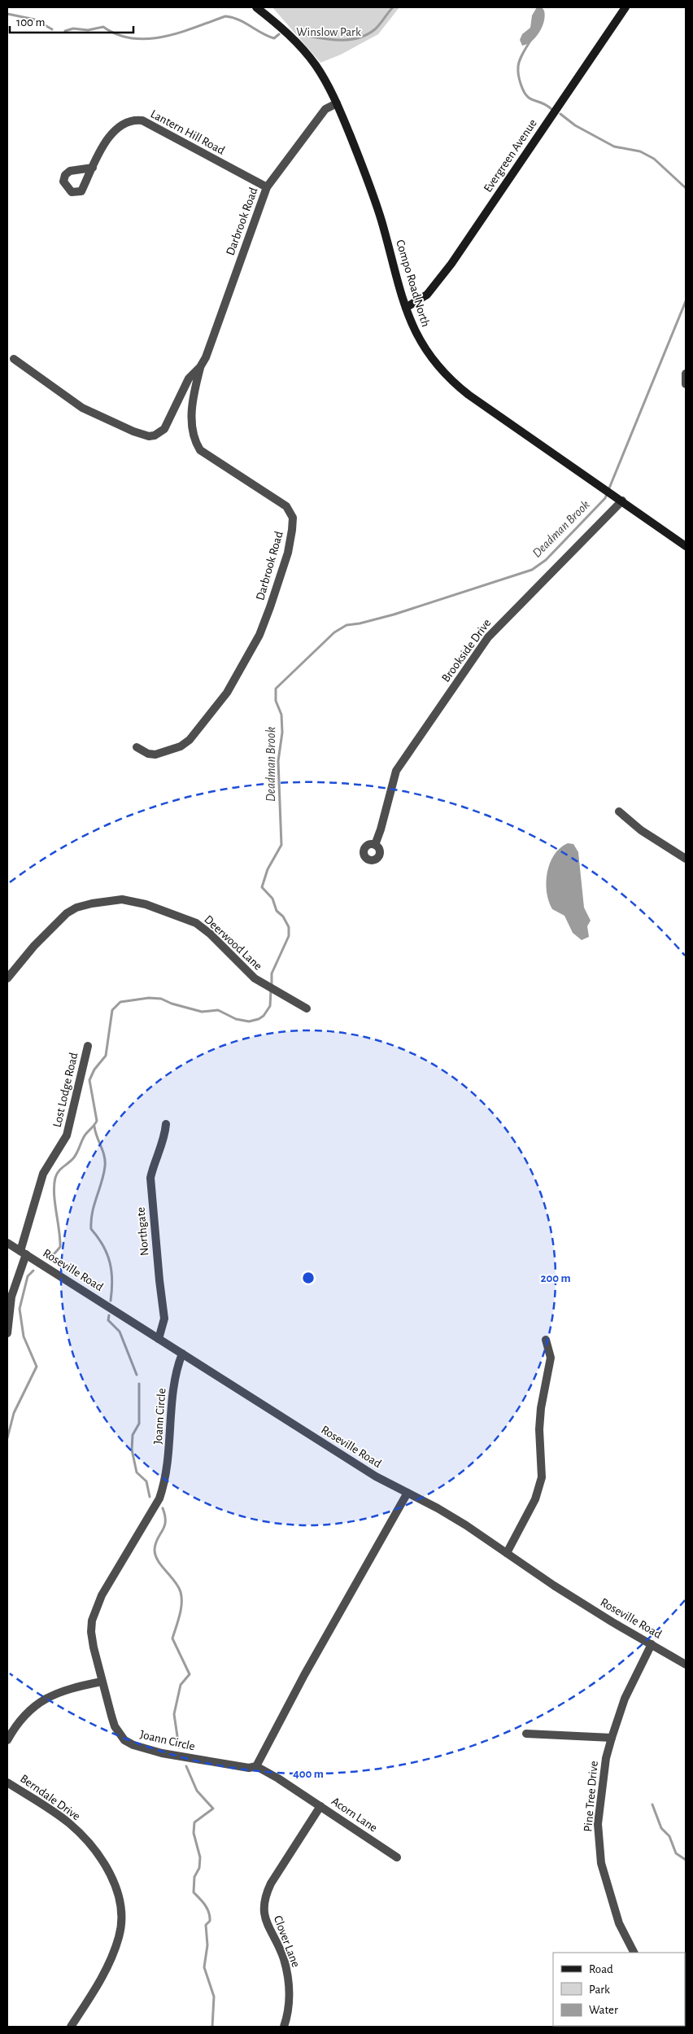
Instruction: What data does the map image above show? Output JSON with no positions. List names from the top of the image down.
{
  "streets": {
    "main road": ["Evergreen Avenue", "Compo Road North"],
    "street": [
      "Lantern Hill Road",
      "Darbrook Road",
      "Brookside Drive",
      "Deerwood Lane",
      "Lost Lodge Road",
      "Northgate",
      "Roseville Road",
      "Joann Circle",
      "Pine Tree Drive",
      "Berndale Drive",
      "Acorn Lane",
      "Clover Lane"
    ]
  },
  "crossings": [
    ["Lantern Hill Road", "Darbrook Road"],
    ["Evergreen Avenue", "Compo Road North"],
    ["Darbrook Road", "Compo Road North"],
    ["Compo Road North", "Brookside Drive"],
    ["Lost Lodge Road", "Roseville Road"],
    ["Northgate", "Roseville Road"],
    ["Roseville Road", "Joann Circle"],
    ["Roseville Road", "Pine Tree Drive"],
    ["Joann Circle", "Acorn Lane"],
    ["Acorn Lane", "Clover Lane"]
  ],
  "water": ["Deadman Brook"],
  "parks": ["Winslow Park"],
  "legend": ["Road", "Park", "Water"],
  "scale_bar": "100 m",
  "rings": ["200 m", "400 m"]
}
